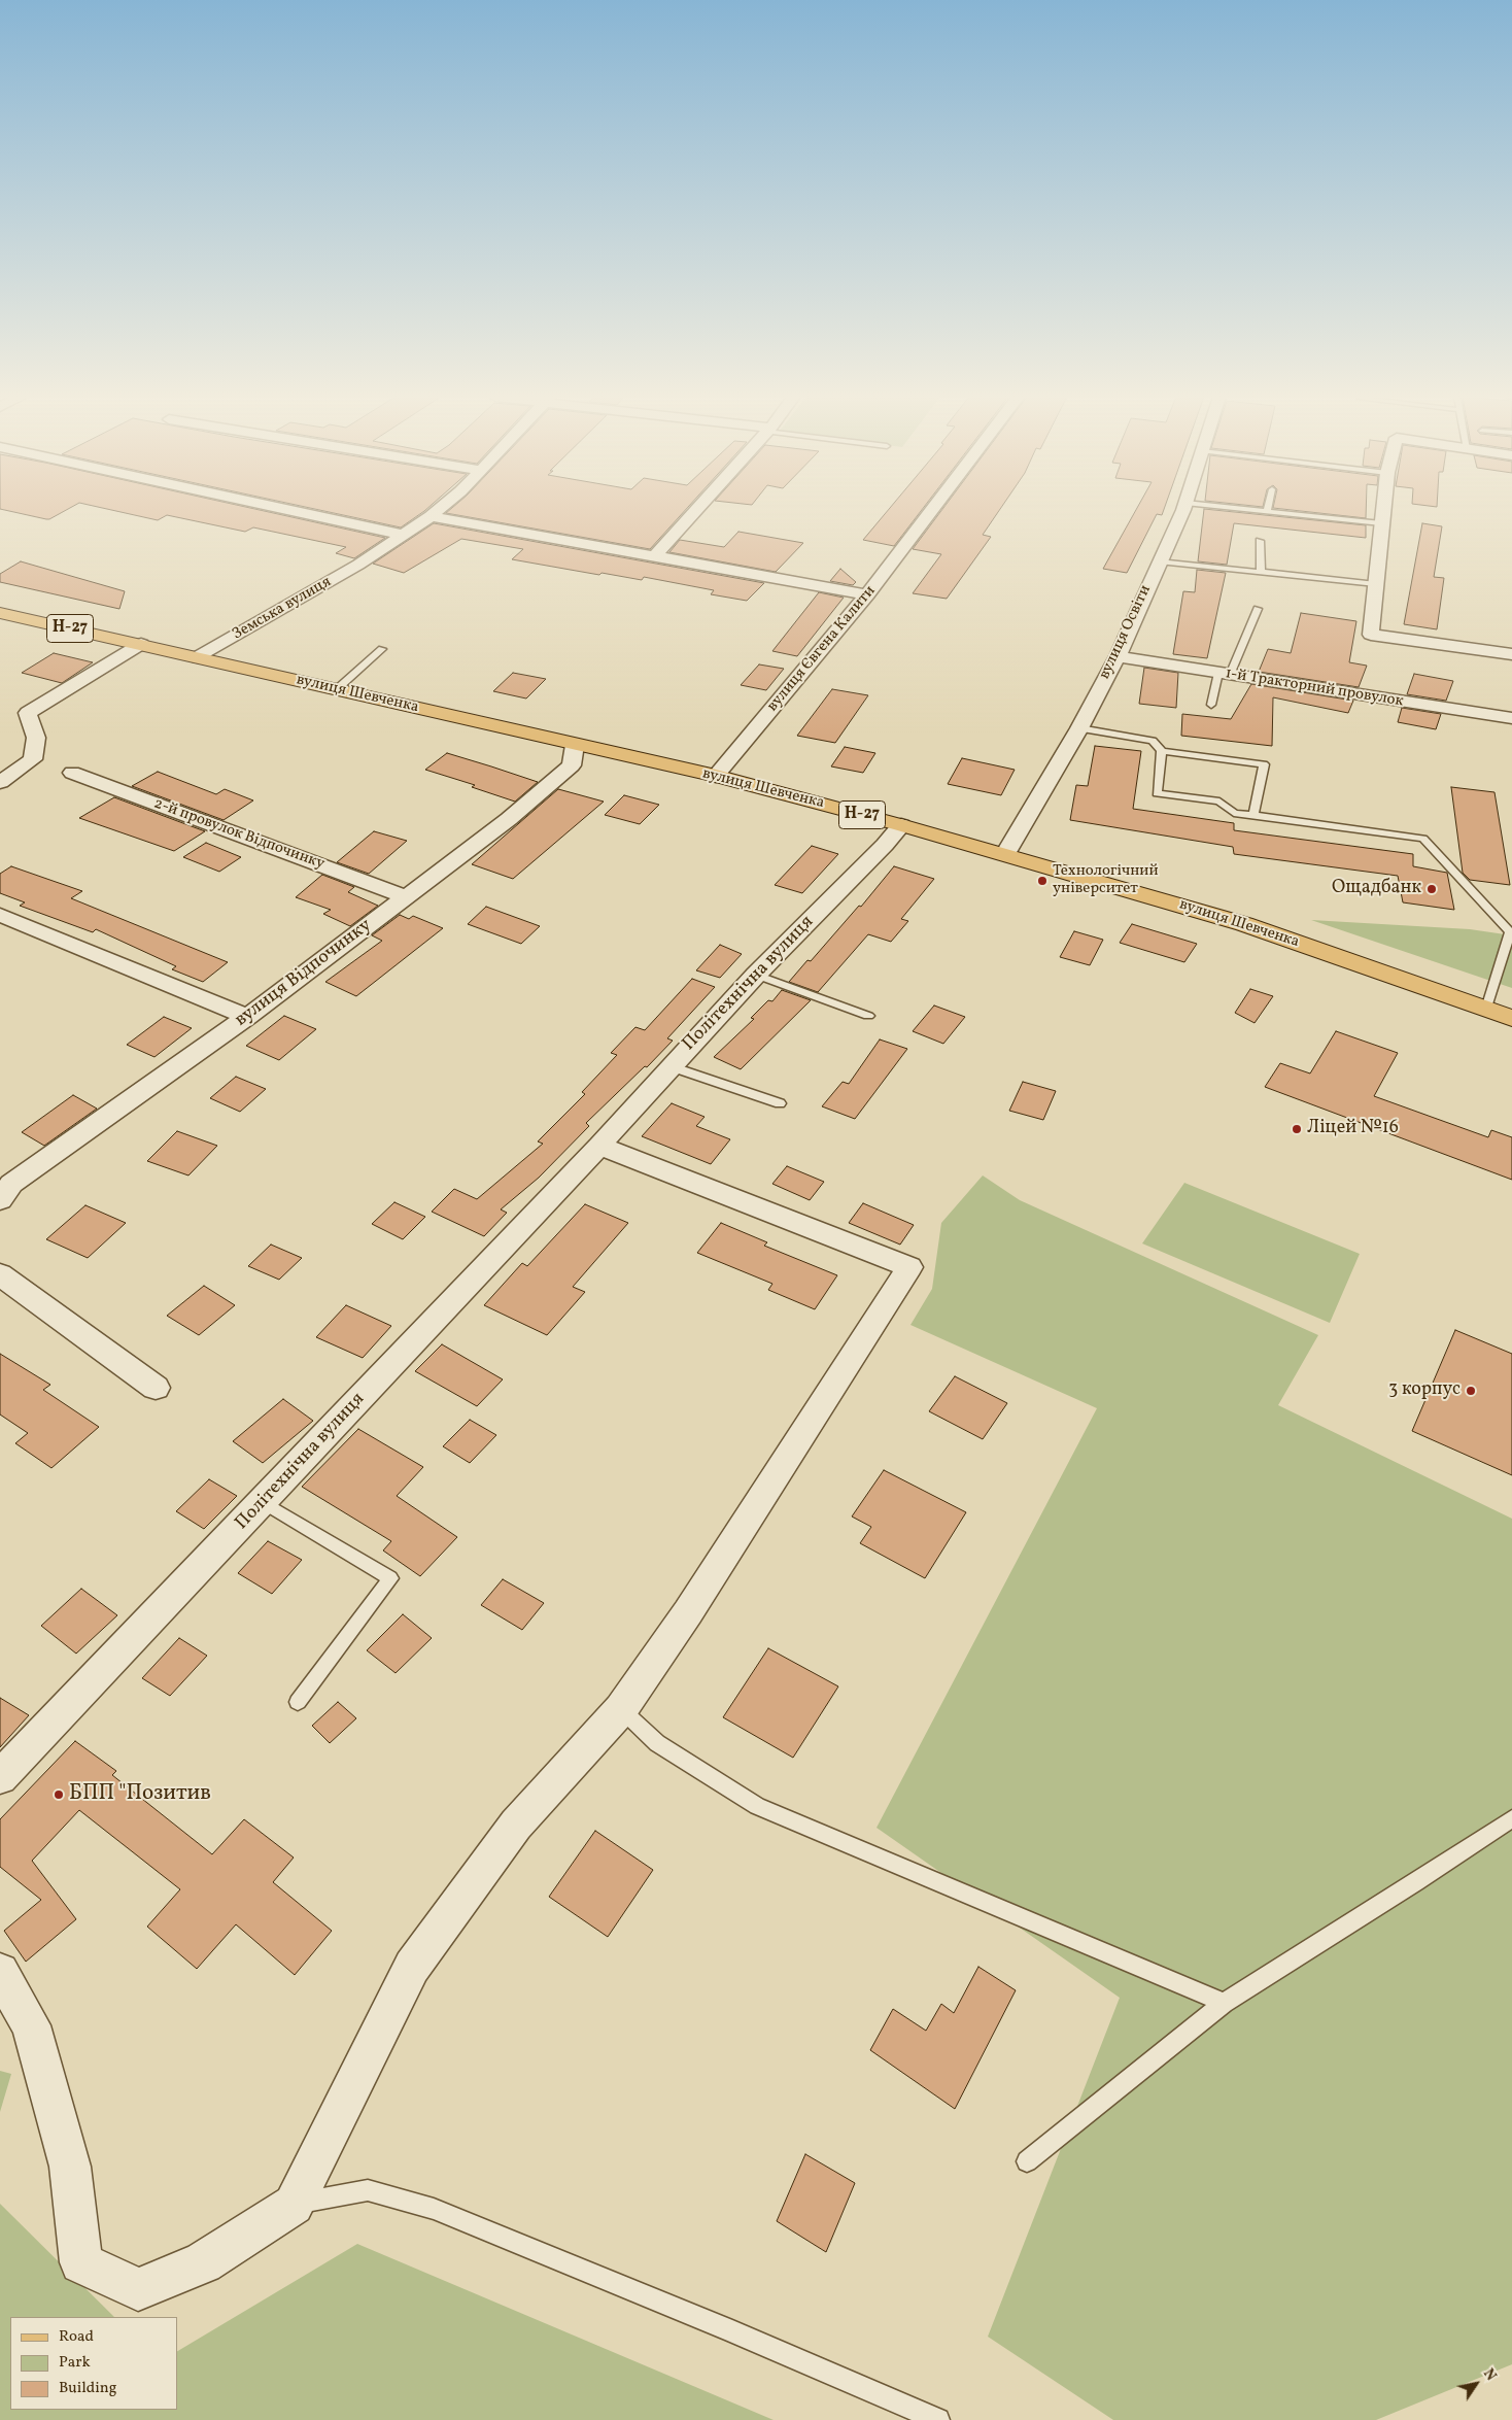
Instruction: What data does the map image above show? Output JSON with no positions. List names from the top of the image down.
{
  "streets": {
    "main road": ["Н-27", "вулиця Шевченка"],
    "street": [
      "Земська вулиця",
      "вулиця Освіти",
      "вулиця Євгена Калити",
      "1-й Тракторний провулок",
      "2-й провулок Відпочинку",
      "вулиця Відпочинку",
      "Політехнічна вулиця"
    ]
  },
  "crossings": [
    ["Земська вулиця", "вулиця Шевченка"],
    ["вулиця Освіти", "1-й Тракторний провулок"],
    ["вулиця Освіти", "вулиця Шевченка"],
    ["вулиця Євгена Калити", "вулиця Шевченка"],
    ["вулиця Шевченка", "вулиця Відпочинку"],
    ["вулиця Шевченка", "Політехнічна вулиця"],
    ["2-й провулок Відпочинку", "вулиця Відпочинку"]
  ],
  "places": [
    "Технологічний університет",
    "Ощадбанк",
    "Ліцей №16",
    "3 корпус",
    "БПП \"Позитив"
  ],
  "legend": ["Road", "Park", "Building"],
  "north": "top right"
}
